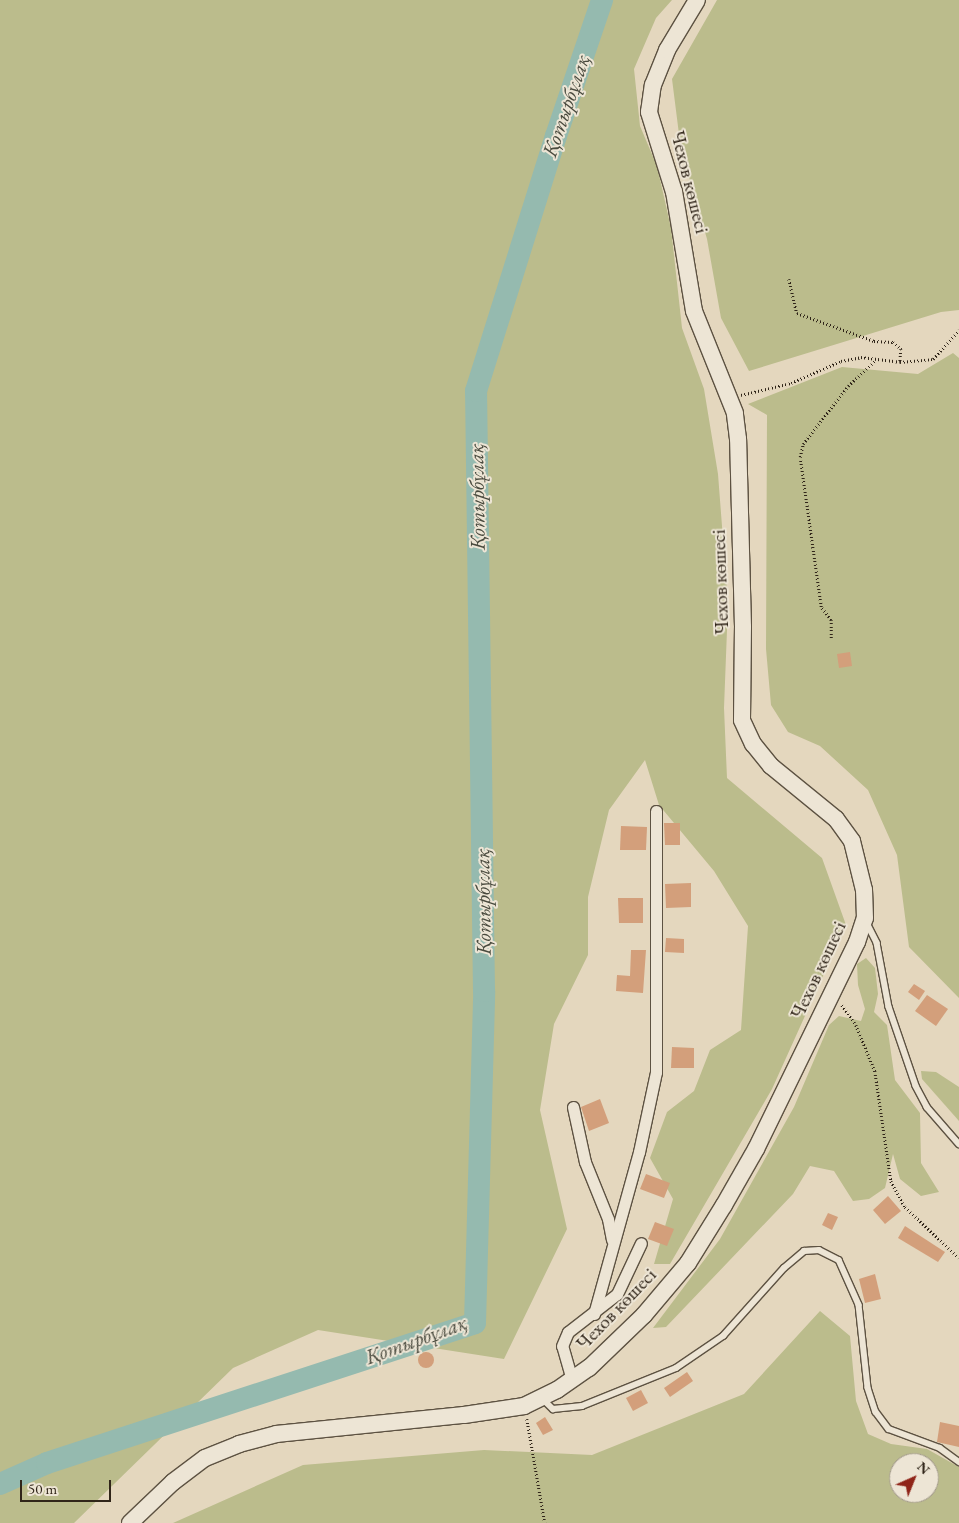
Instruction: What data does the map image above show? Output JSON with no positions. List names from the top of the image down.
{
  "streets": {
    "main road": ["Чехов көшесі"]
  },
  "water": ["Қотырбұлақ"],
  "scale_bar": "50 m",
  "north": "top right"
}
